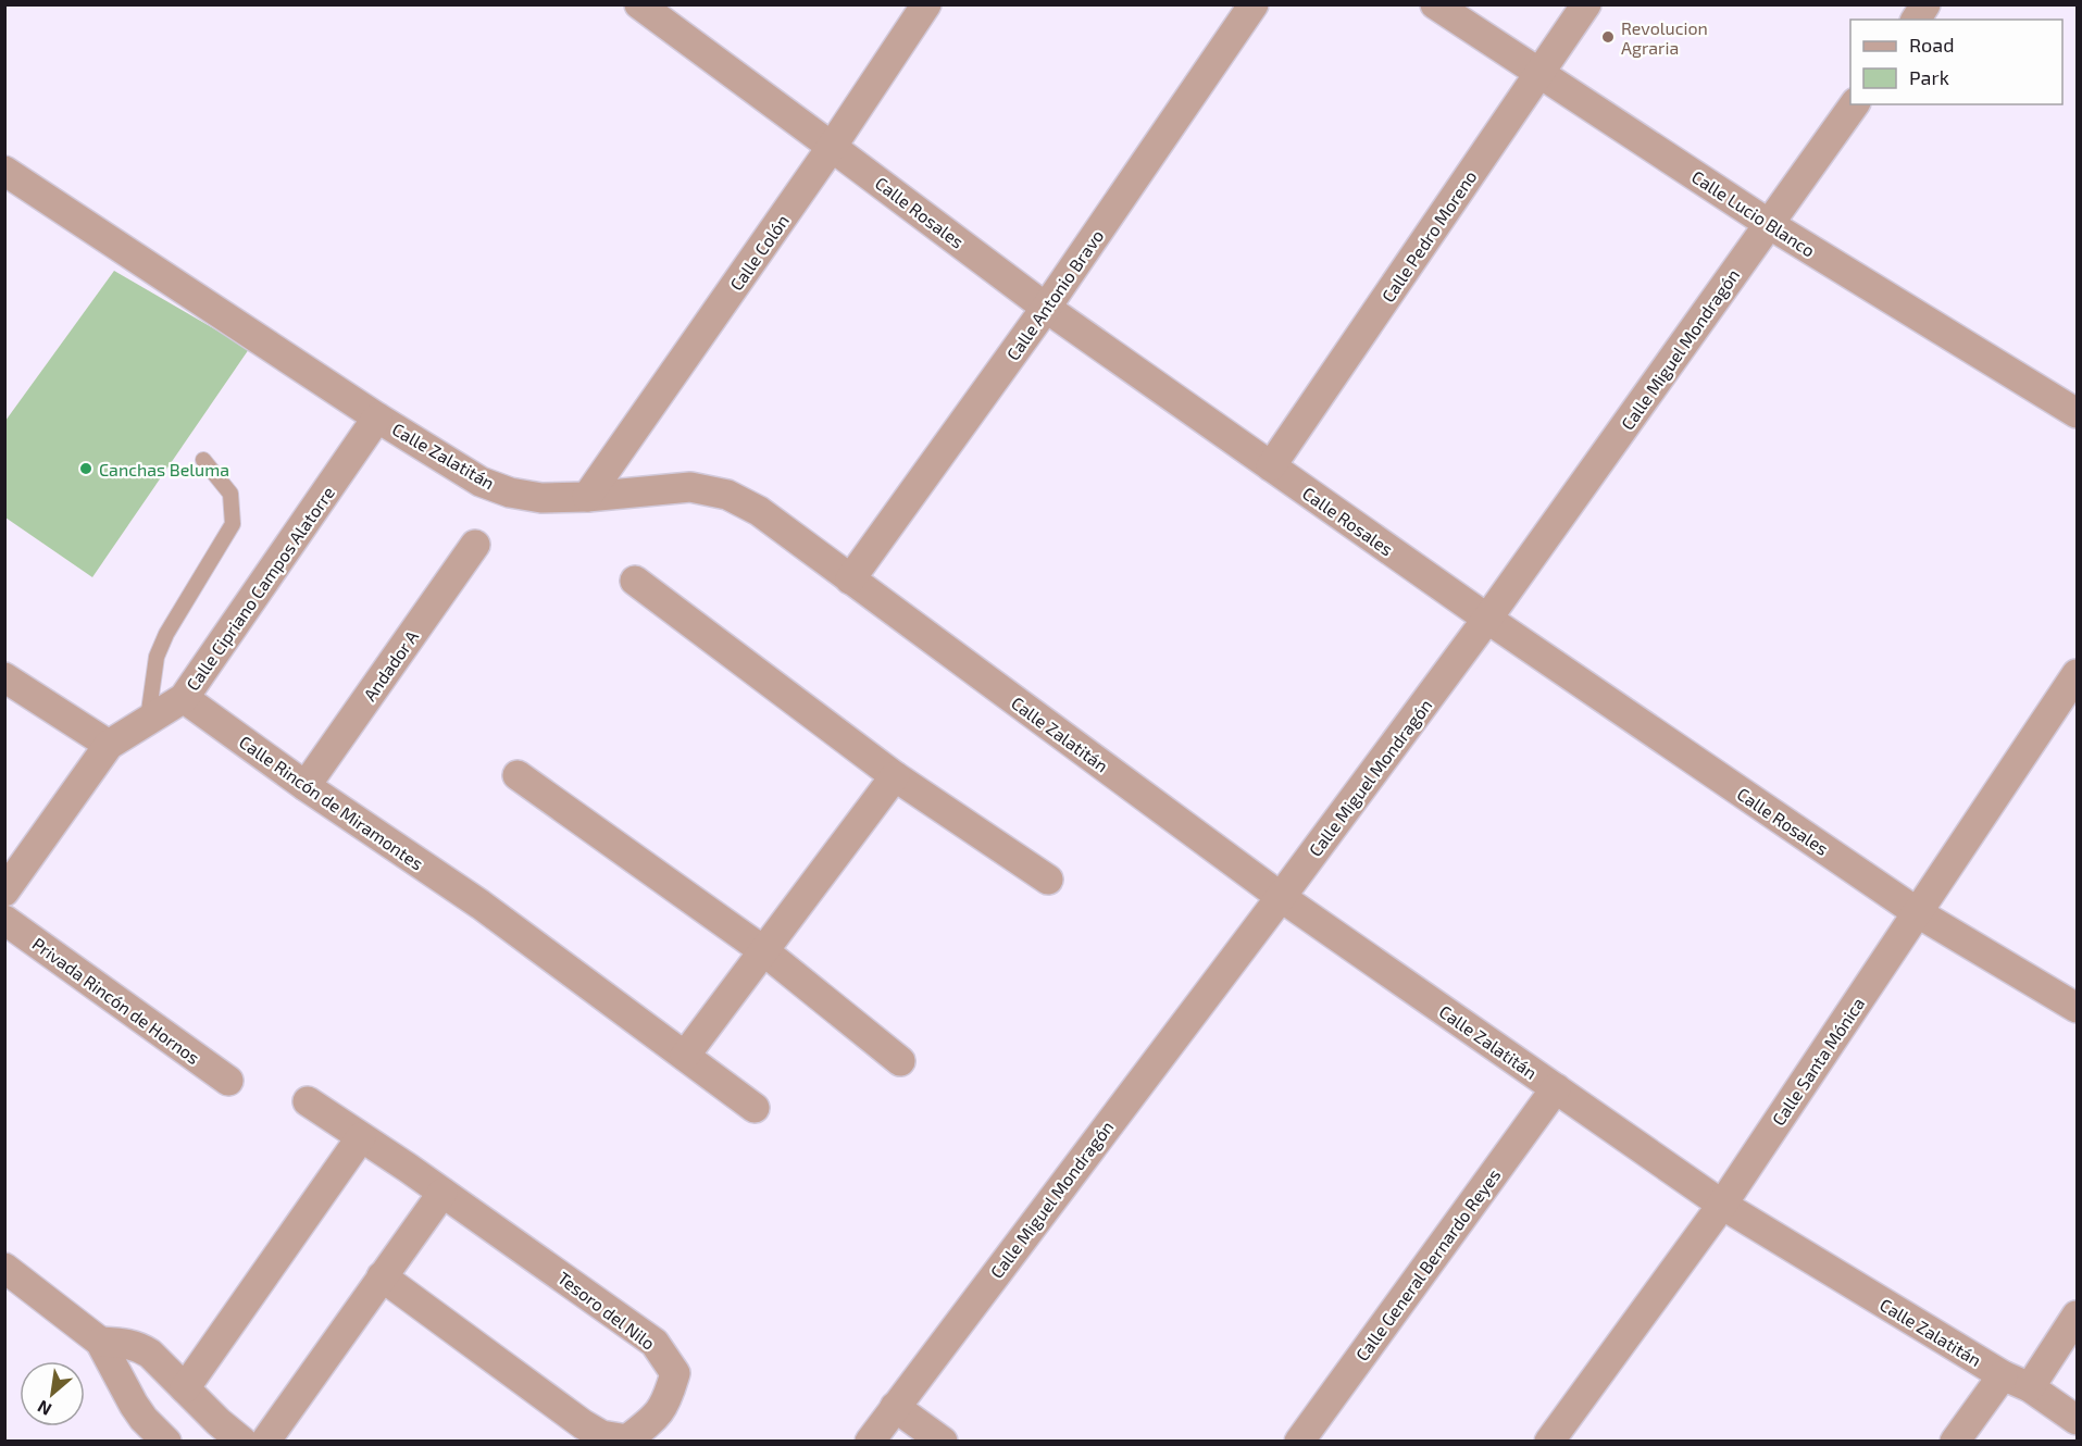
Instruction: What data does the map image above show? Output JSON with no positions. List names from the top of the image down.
{
  "streets": {
    "street": [
      "Calle Rosales",
      "Calle Lucio Blanco",
      "Calle Pedro Moreno",
      "Calle Colón",
      "Calle Antonio Bravo",
      "Calle Miguel Mondragón",
      "Calle Zalatitán",
      "Calle Cipriano Campos Alatorre",
      "Andador A",
      "Calle Rincón de Miramontes",
      "Privada Rincón de Hornos",
      "Calle Santa Mónica",
      "Calle General Bernardo Reyes",
      "Tesoro del Nilo"
    ]
  },
  "crossings": [
    ["Calle Rosales", "Calle Pedro Moreno"],
    ["Calle Rosales", "Calle Colón"],
    ["Calle Rosales", "Calle Antonio Bravo"],
    ["Calle Rosales", "Calle Miguel Mondragón"],
    ["Calle Rosales", "Calle Santa Mónica"],
    ["Calle Lucio Blanco", "Calle Pedro Moreno"],
    ["Calle Lucio Blanco", "Calle Miguel Mondragón"],
    ["Calle Colón", "Calle Zalatitán"],
    ["Calle Antonio Bravo", "Calle Zalatitán"],
    ["Calle Miguel Mondragón", "Calle Zalatitán"],
    ["Calle Zalatitán", "Calle Cipriano Campos Alatorre"],
    ["Calle Zalatitán", "Calle Santa Mónica"],
    ["Calle Zalatitán", "Calle General Bernardo Reyes"],
    ["Calle Cipriano Campos Alatorre", "Calle Rincón de Miramontes"],
    ["Andador A", "Calle Rincón de Miramontes"]
  ],
  "places": ["Revolucion Agraria", "Canchas Beluma"],
  "legend": ["Road", "Park"],
  "north": "bottom left"
}
